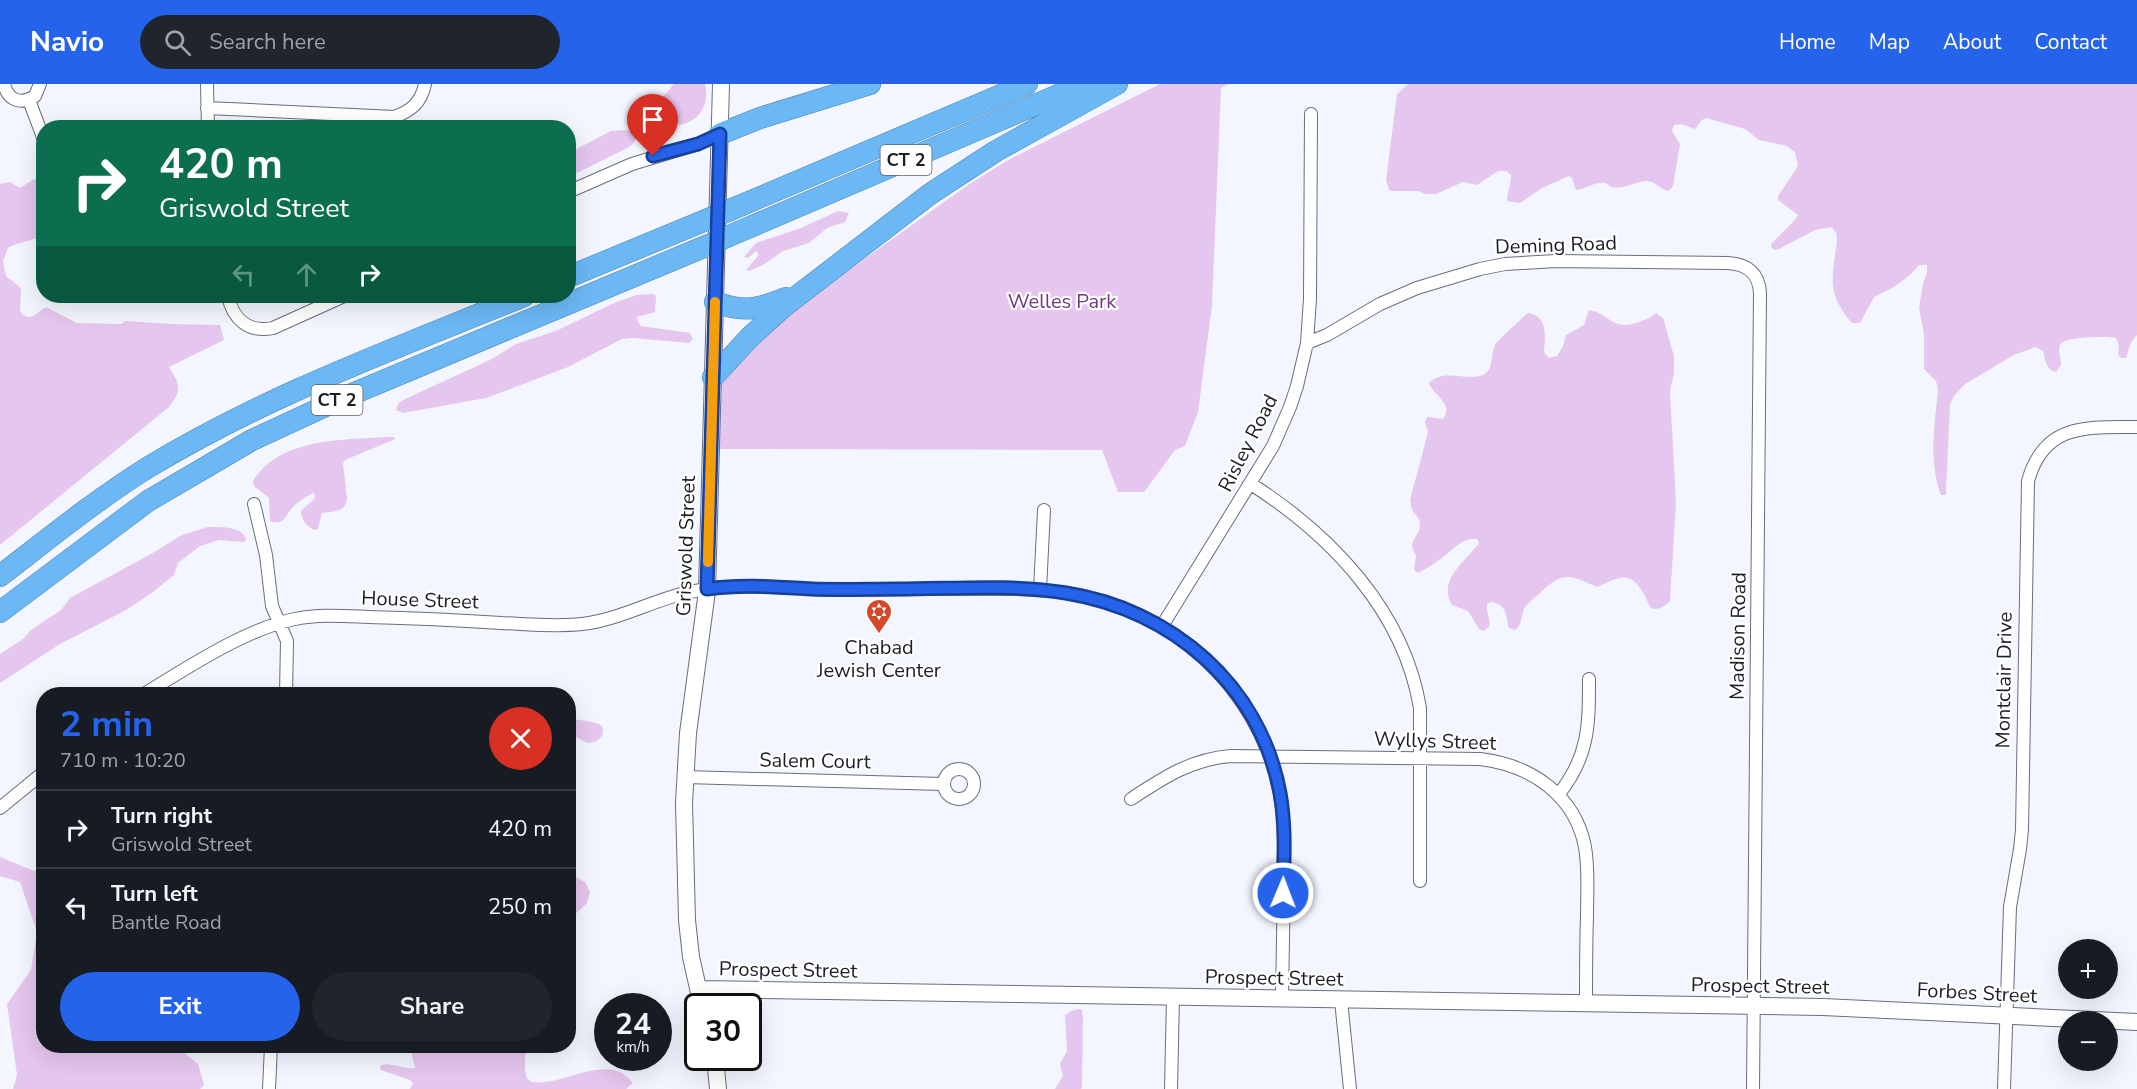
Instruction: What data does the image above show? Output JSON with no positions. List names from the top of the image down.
{
  "streets": {
    "highway": ["CT 2"],
    "main road": ["Griswold Street", "Prospect Street", "Forbes Street"],
    "street": [
      "Deming Road",
      "Risley Road",
      "House Street",
      "Madison Road",
      "Montclair Drive",
      "Wyllys Street",
      "Salem Court"
    ]
  },
  "crossings": [
    ["Deming Road", "Risley Road"],
    ["Deming Road", "Madison Road"],
    ["Risley Road", "House Street"],
    ["Griswold Street", "House Street"],
    ["Griswold Street", "Salem Court"],
    ["Griswold Street", "Prospect Street"],
    ["House Street", "Wyllys Street"],
    ["House Street", "Prospect Street"],
    ["Madison Road", "Prospect Street"],
    ["Montclair Drive", "Forbes Street"],
    ["Wyllys Street", "Prospect Street"],
    ["Prospect Street", "Forbes Street"]
  ],
  "parks": ["Welles Park"],
  "places": {
    "synagogue": ["Chabad Jewish Center"]
  },
  "page": {
    "header": "Navio",
    "search": "Search here",
    "nav": [
      "Home",
      "Map",
      "About",
      "Contact"
    ],
    "turn": ["420 m", "Griswold Street"],
    "heading": ["2 min", "710 m · 10:20"],
    "list": [
      {
        "name": "Turn right",
        "note": "Griswold Street",
        "value": "420 m"
      },
      {
        "name": "Turn left",
        "note": "Bantle Road",
        "value": "250 m"
      }
    ],
    "map_buttons": ["+", "−"],
    "buttons": ["Exit", "Share"],
    "speed": "24 km/h",
    "limit": "30"
  }
}
